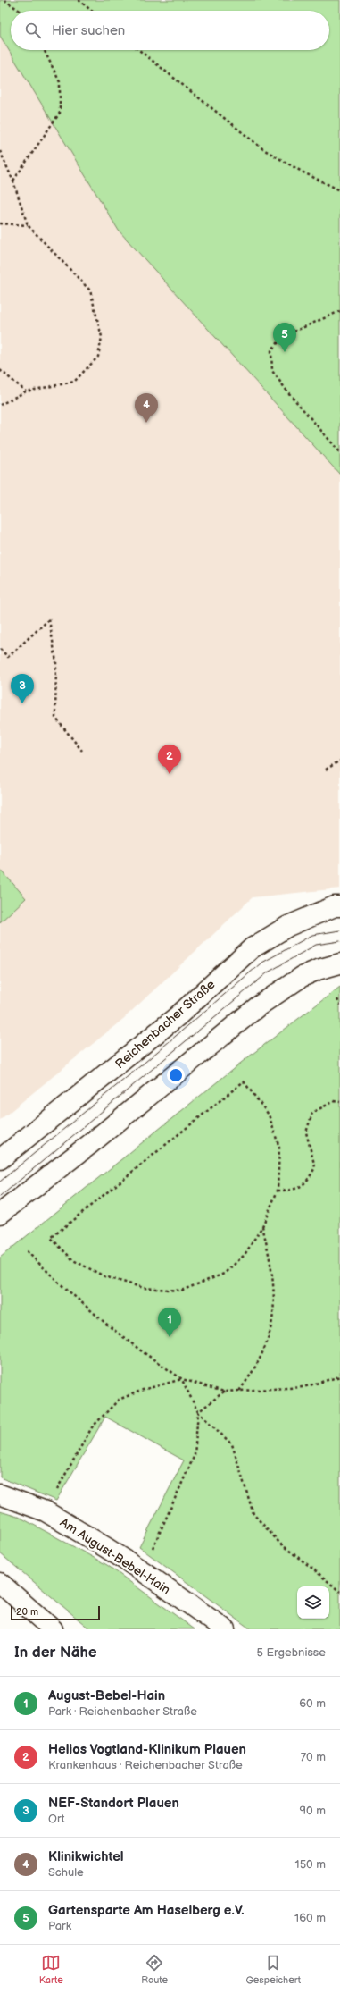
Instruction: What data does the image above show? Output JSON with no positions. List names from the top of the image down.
{
  "streets": {
    "street": ["Reichenbacher Straße", "Am August-Bebel-Hain"]
  },
  "scale_bar": "20 m",
  "page": {
    "search": "Hier suchen",
    "pins": [
      "5",
      "4",
      "3",
      "2",
      "1"
    ],
    "scale": "20 m",
    "heading": ["In der Nähe", "5 Ergebnisse"],
    "list": [
      {
        "mark": "1",
        "name": "August-Bebel-Hain",
        "note": "Park · Reichenbacher Straße",
        "value": "60 m"
      },
      {
        "mark": "2",
        "name": "Helios Vogtland-Klinikum Plauen",
        "note": "Krankenhaus · Reichenbacher Straße",
        "value": "70 m"
      },
      {
        "mark": "3",
        "name": "NEF-Standort Plauen",
        "note": "Ort",
        "value": "90 m"
      },
      {
        "mark": "4",
        "name": "Klinikwichtel",
        "note": "Schule",
        "value": "150 m"
      },
      {
        "mark": "5",
        "name": "Gartensparte Am Haselberg e.V.",
        "note": "Park",
        "value": "160 m"
      }
    ],
    "nav": ["Karte", "Route", "Gespeichert"]
  }
}
